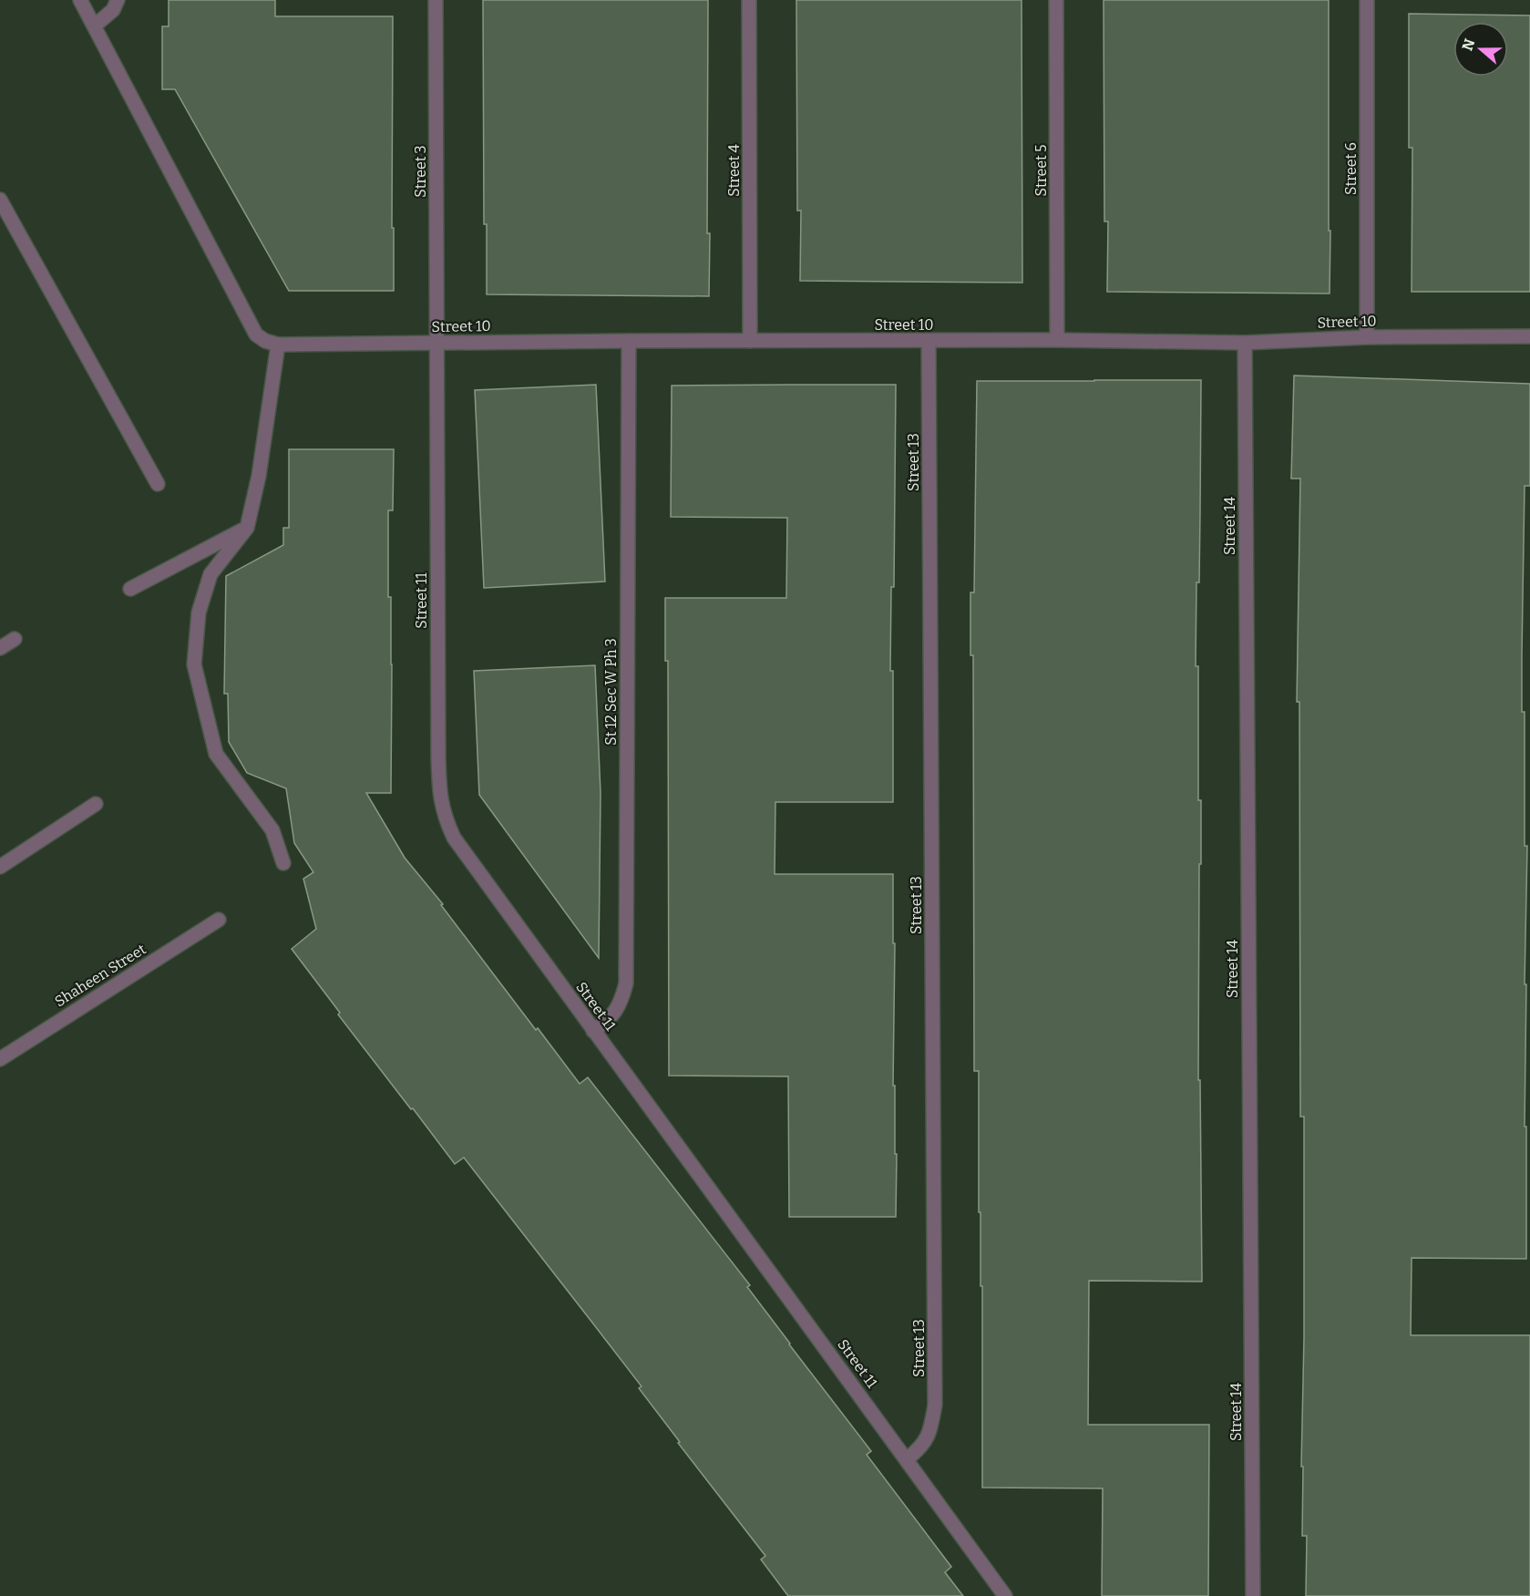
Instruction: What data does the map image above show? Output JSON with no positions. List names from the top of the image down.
{
  "streets": {
    "street": [
      "Street 6",
      "Street 4",
      "Street 5",
      "Street 3",
      "Street 10",
      "Street 13",
      "Street 14",
      "Street 11",
      "St 12 Sec W Ph 3",
      "Shaheen Street"
    ]
  },
  "crossings": [
    ["Street 6", "Street 10"],
    ["Street 4", "Street 10"],
    ["Street 5", "Street 10"],
    ["Street 3", "Street 10"],
    ["Street 3", "Street 11"],
    ["Street 10", "Street 13"],
    ["Street 10", "Street 14"],
    ["Street 10", "Street 11"],
    ["Street 10", "St 12 Sec W Ph 3"],
    ["Street 13", "Street 11"],
    ["Street 11", "St 12 Sec W Ph 3"]
  ],
  "north": "left"
}
